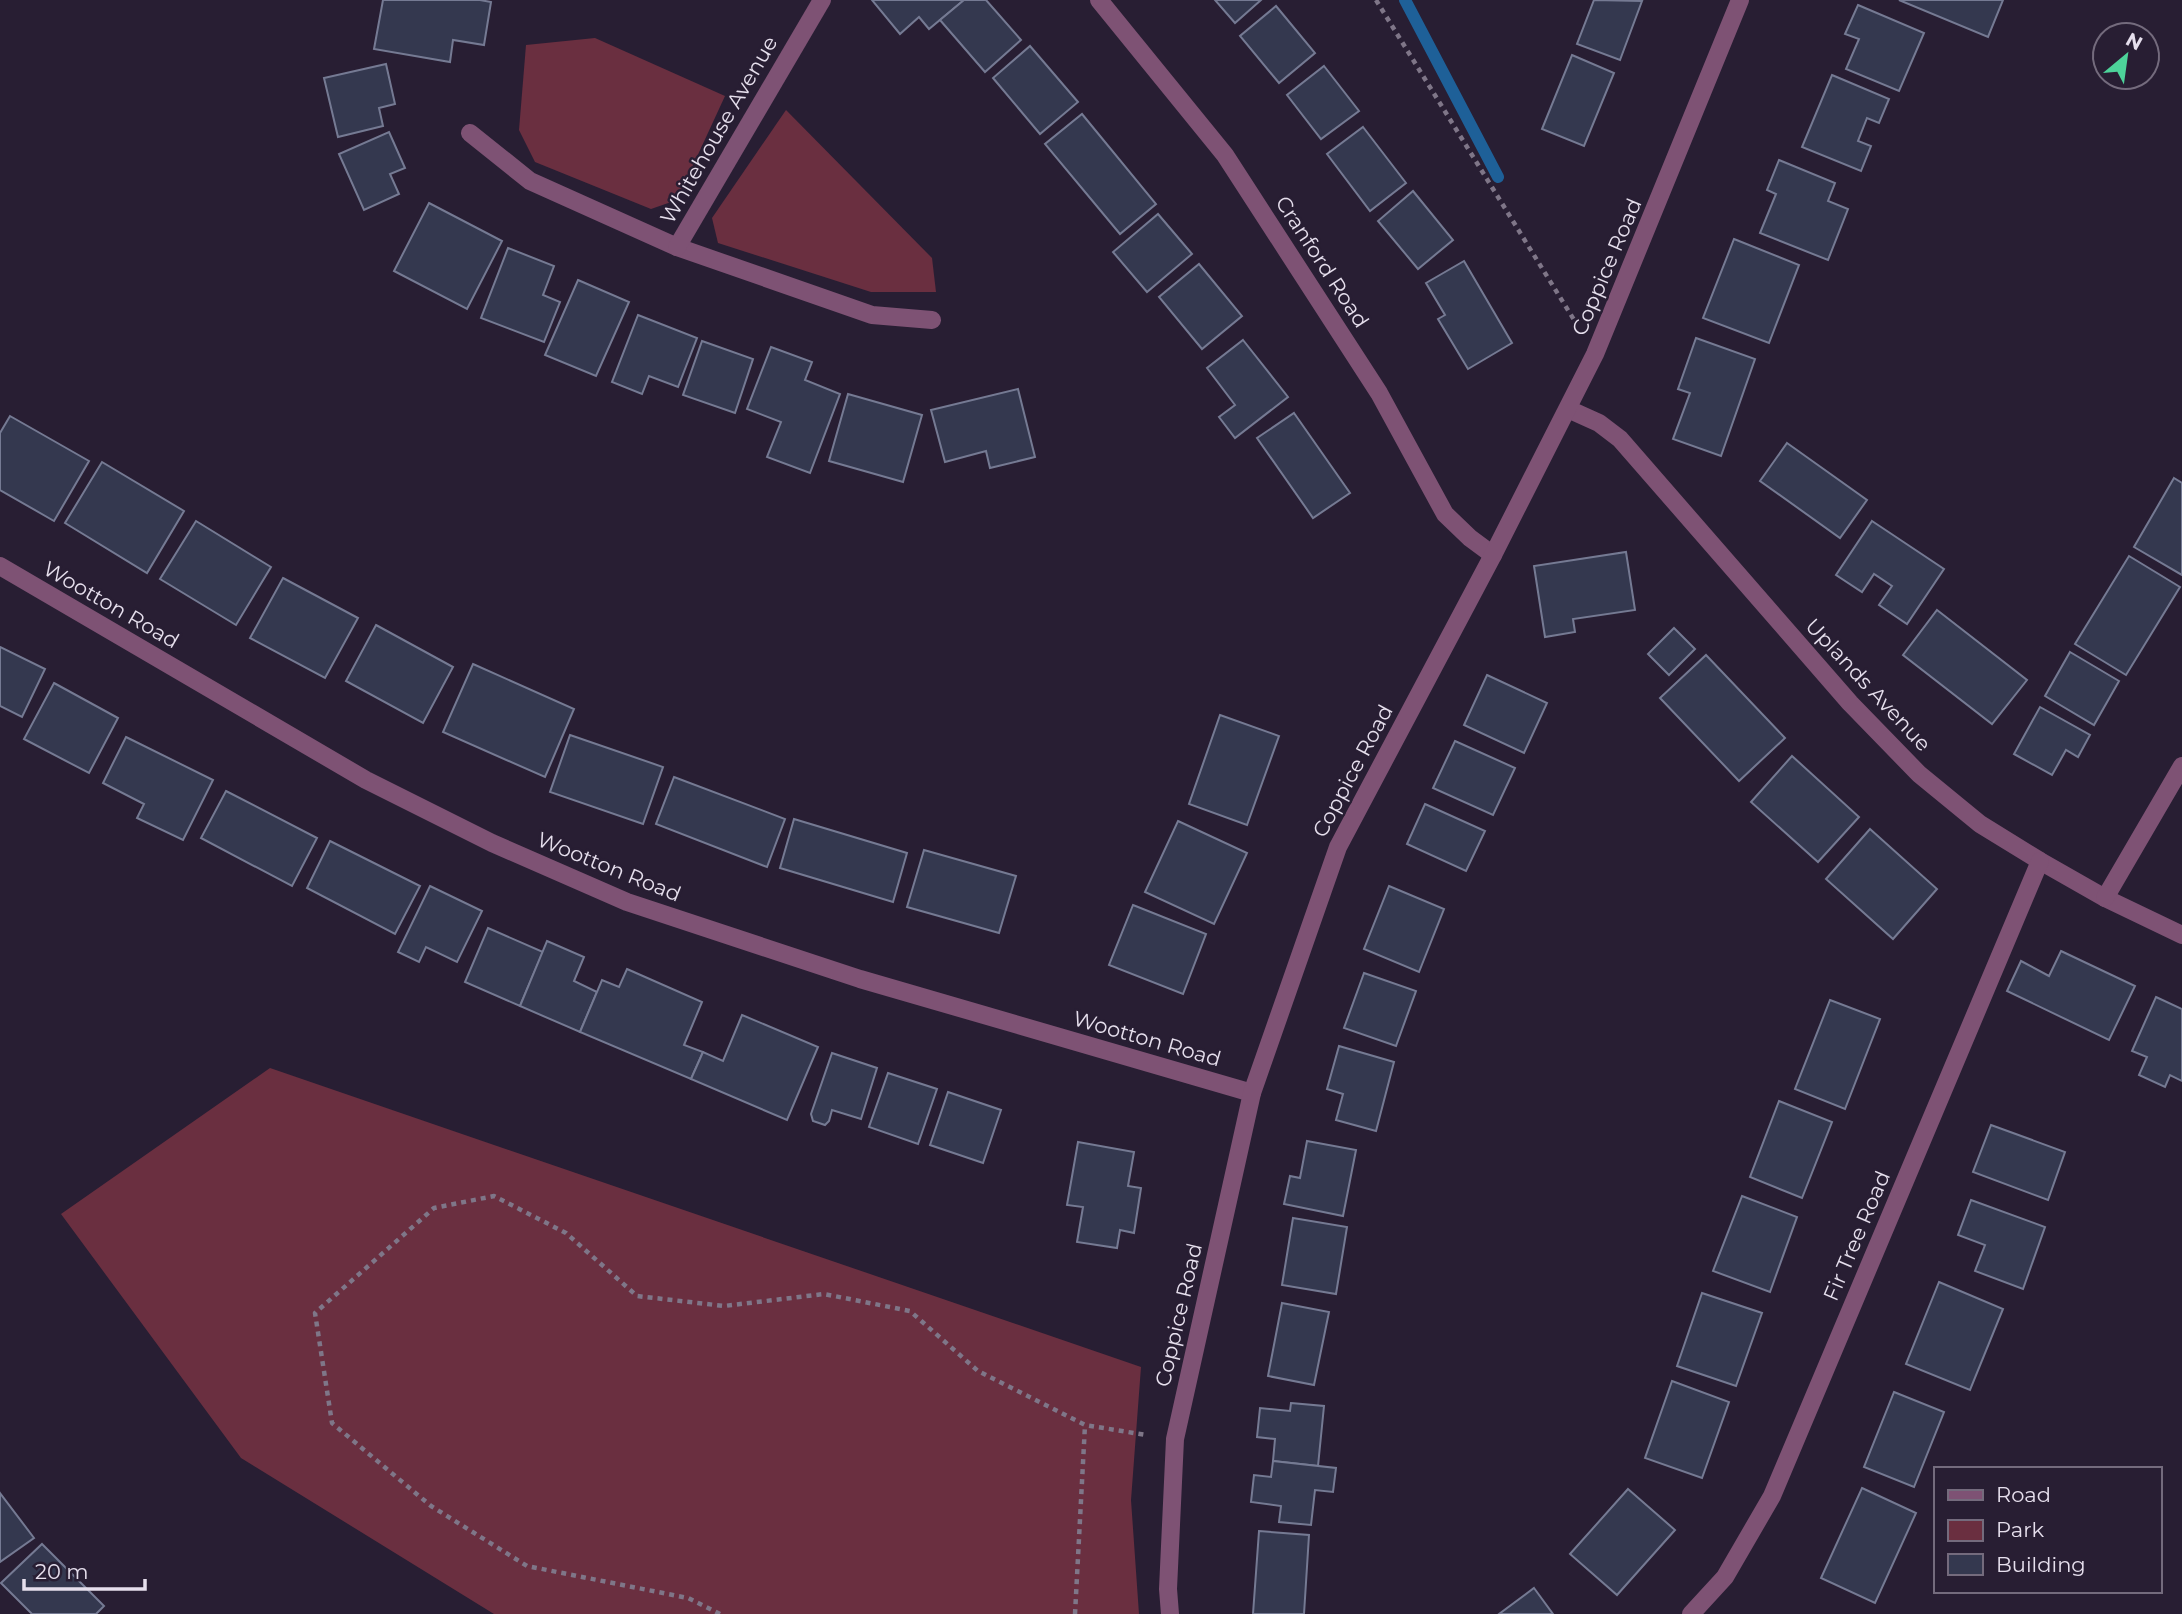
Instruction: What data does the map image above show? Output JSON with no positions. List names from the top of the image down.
{
  "streets": {
    "street": [
      "Whitehouse Avenue",
      "Cranford Road",
      "Coppice Road",
      "Wootton Road",
      "Uplands Avenue",
      "Fir Tree Road"
    ]
  },
  "crossings": [
    ["Cranford Road", "Coppice Road"],
    ["Coppice Road", "Wootton Road"],
    ["Coppice Road", "Uplands Avenue"],
    ["Uplands Avenue", "Fir Tree Road"]
  ],
  "legend": ["Road", "Park", "Building"],
  "scale_bar": "20 m",
  "north": "top right"
}
